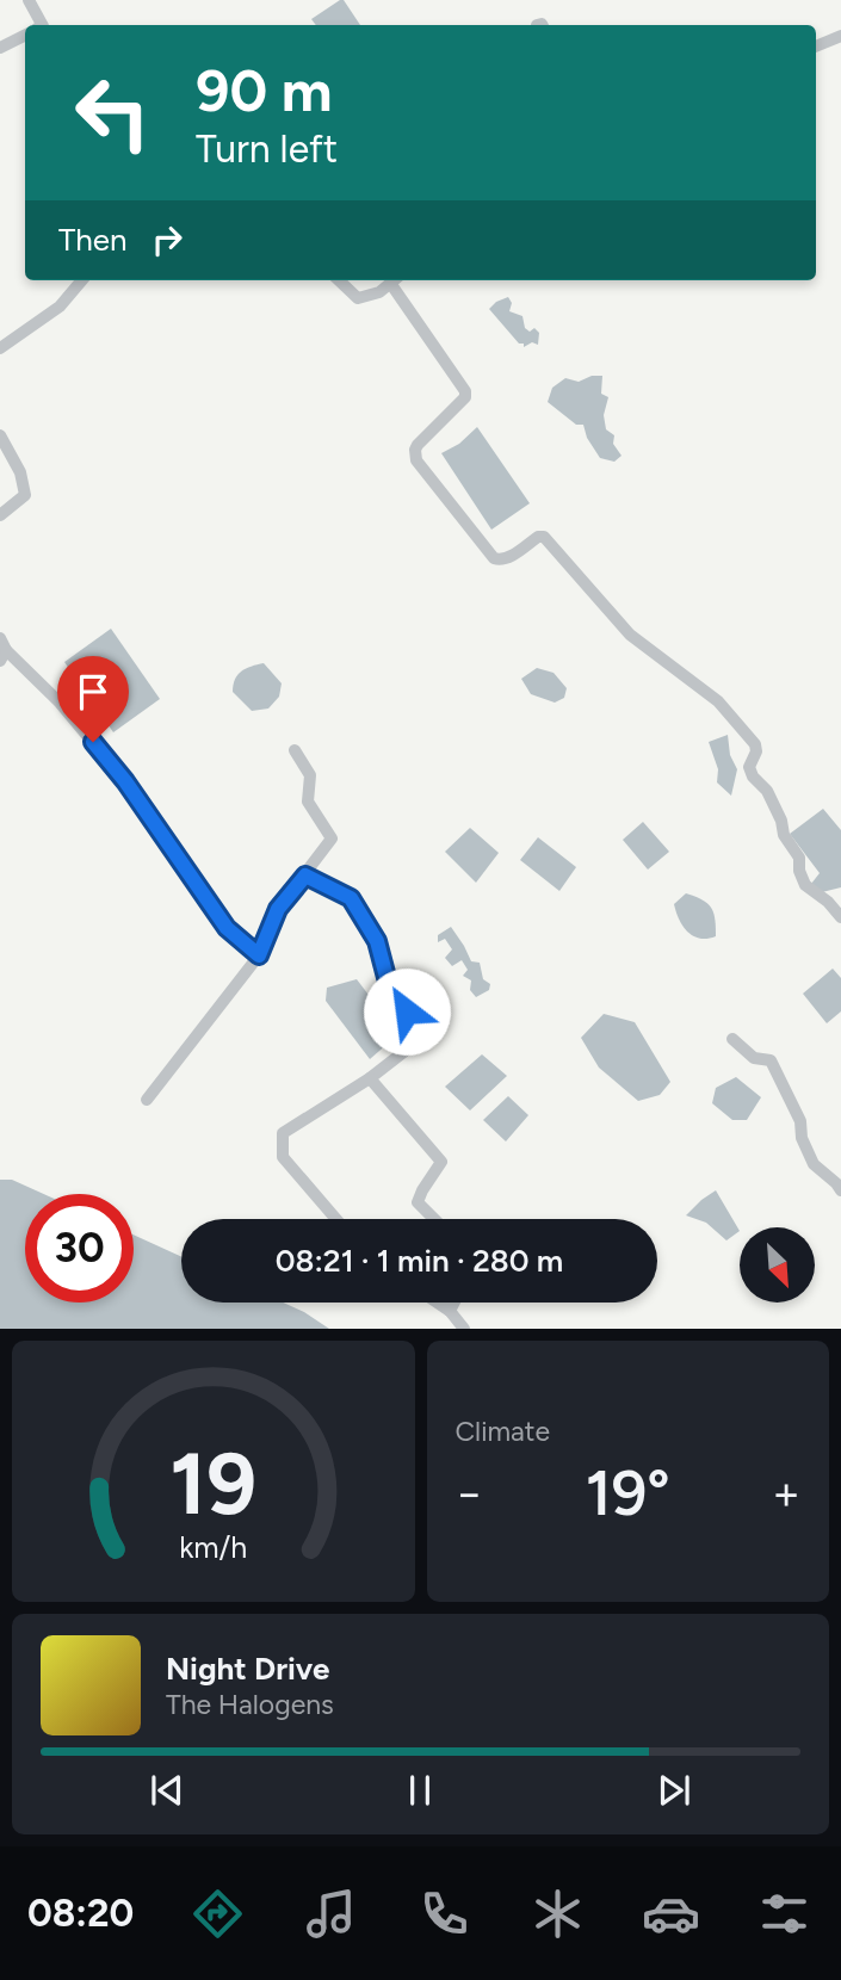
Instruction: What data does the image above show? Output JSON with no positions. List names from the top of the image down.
{
  "north": "bottom right",
  "page": {
    "turn": ["90 m", "Turn left"],
    "then": "Then",
    "limit": "30",
    "trip": "08:21 · 1 min · 280 m",
    "tile": "Climate",
    "heat": ["−", "19°", "+"],
    "song": ["Night Drive", "The Halogens"],
    "tabs": "08:20",
    "gauge": ["19", "km/h"]
  }
}
